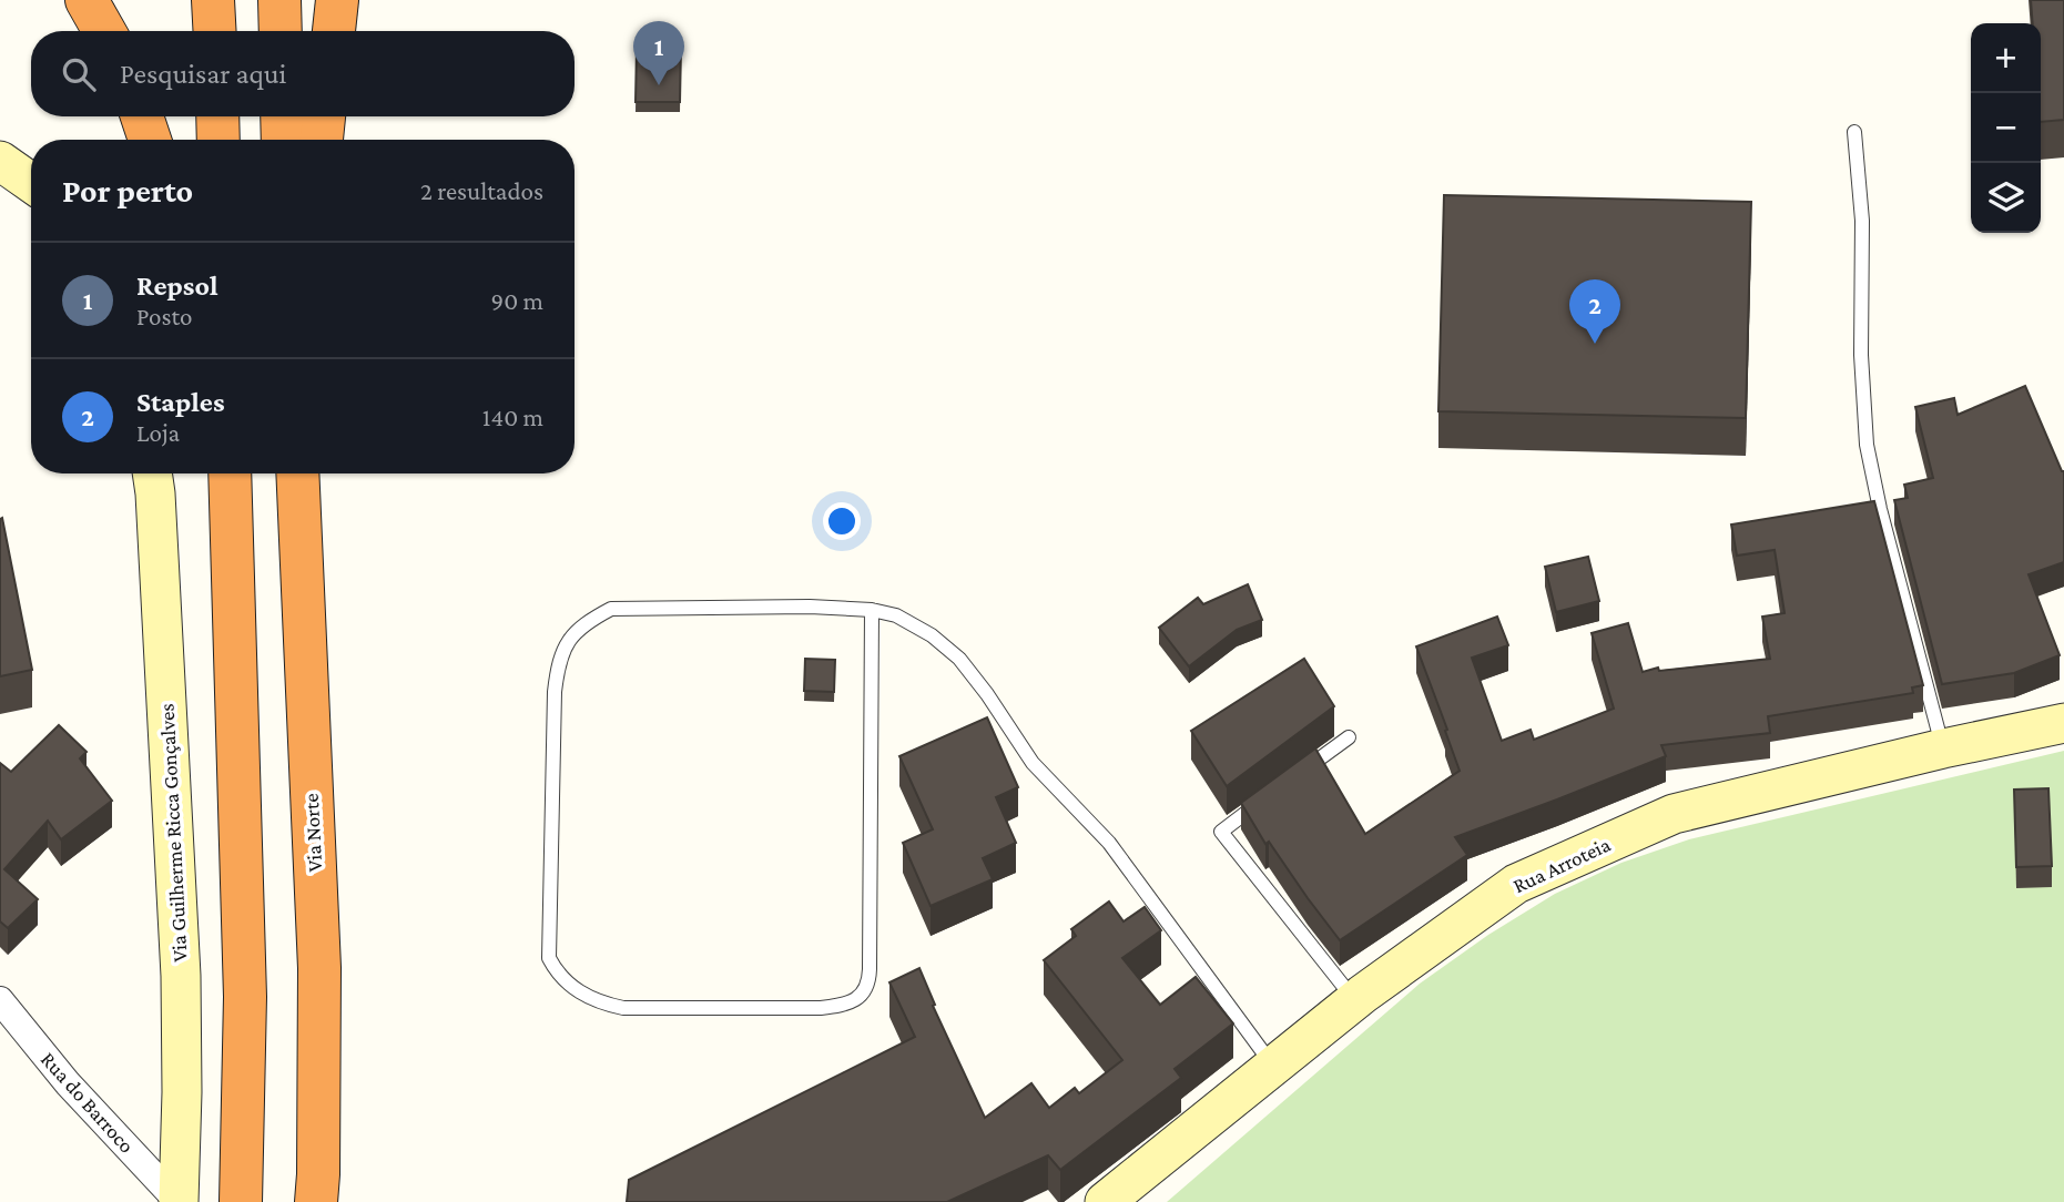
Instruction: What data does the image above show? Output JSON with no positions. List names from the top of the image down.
{
  "streets": {
    "highway": ["Via Norte"],
    "street": ["Via Guilherme Ricca Gonçalves", "Rua Arroteia", "Rua do Barroco"]
  },
  "crossings": [
    ["Via Guilherme Ricca Gonçalves", "Rua do Barroco"]
  ],
  "page": {
    "pins": ["1", "2"],
    "map_buttons": ["+", "−"],
    "search": "Pesquisar aqui",
    "heading": ["Por perto", "2 resultados"],
    "list": [
      {
        "mark": "1",
        "name": "Repsol",
        "note": "Posto",
        "value": "90 m"
      },
      {
        "mark": "2",
        "name": "Staples",
        "note": "Loja",
        "value": "140 m"
      }
    ]
  }
}
